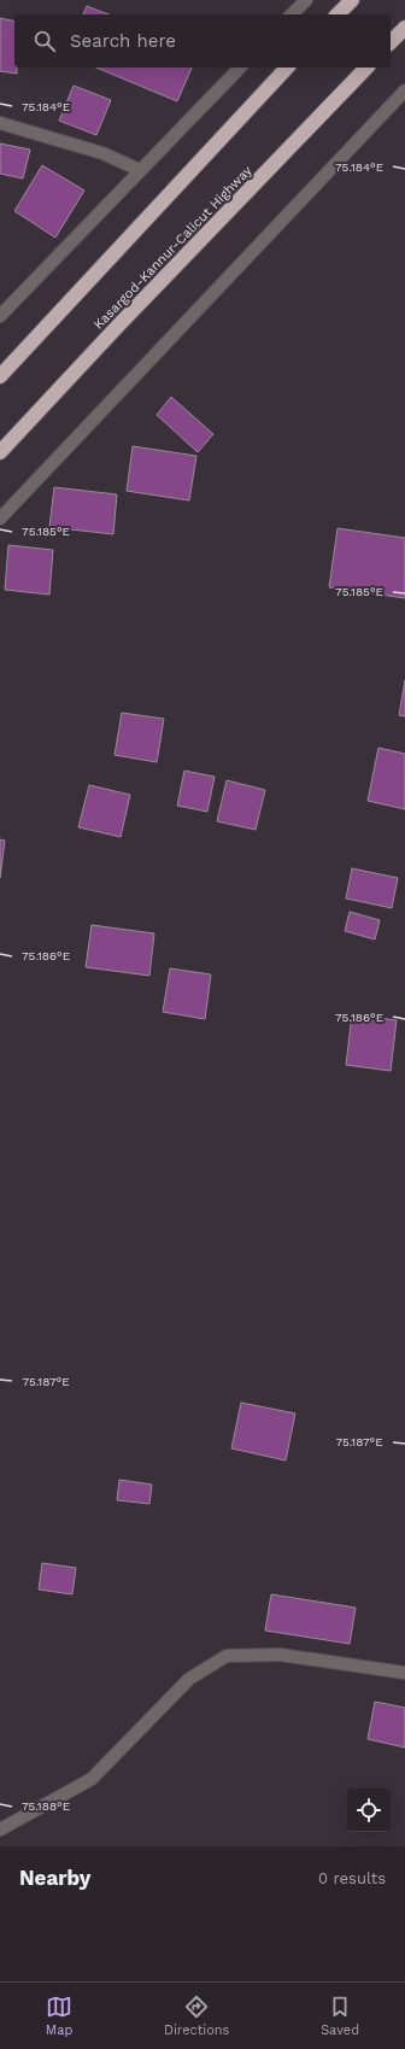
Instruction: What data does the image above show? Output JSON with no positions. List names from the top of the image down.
{
  "streets": {
    "highway": ["Kasargod-Kannur-Calicut Highway"]
  },
  "page": {
    "search": "Search here",
    "heading": ["Nearby", "0 results"],
    "nav": ["Map", "Directions", "Saved"]
  },
  "coordinates": [
    "75.184°E",
    "75.185°E",
    "75.186°E",
    "75.187°E",
    "75.188°E"
  ]
}
